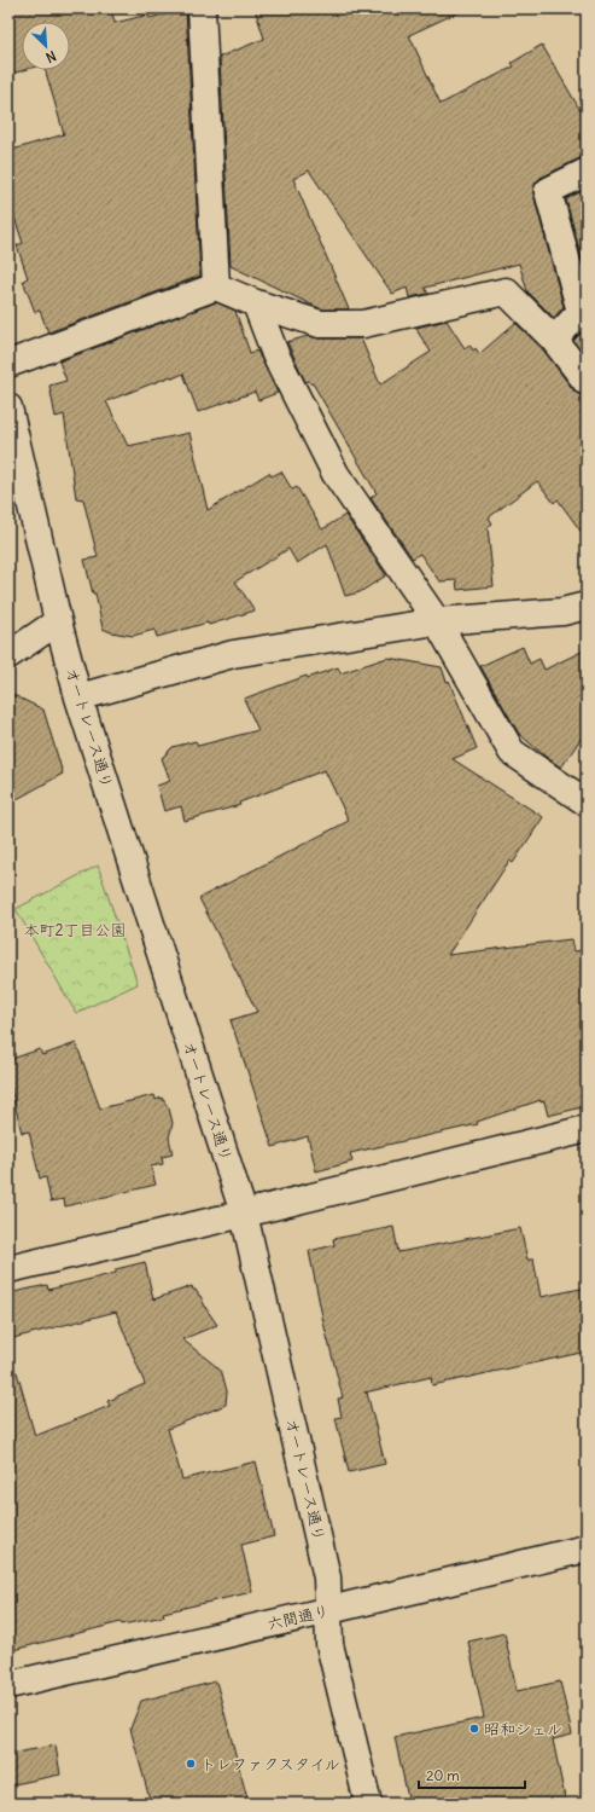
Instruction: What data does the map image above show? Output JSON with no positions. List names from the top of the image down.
{
  "streets": {
    "street": ["オートレース通り", "六間通り"]
  },
  "crossings": [
    ["オートレース通り", "六間通り"]
  ],
  "parks": ["本町2丁目公園"],
  "places": ["昭和シェル", "トレファクスタイル"],
  "scale_bar": "20 m",
  "north": "bottom right"
}
